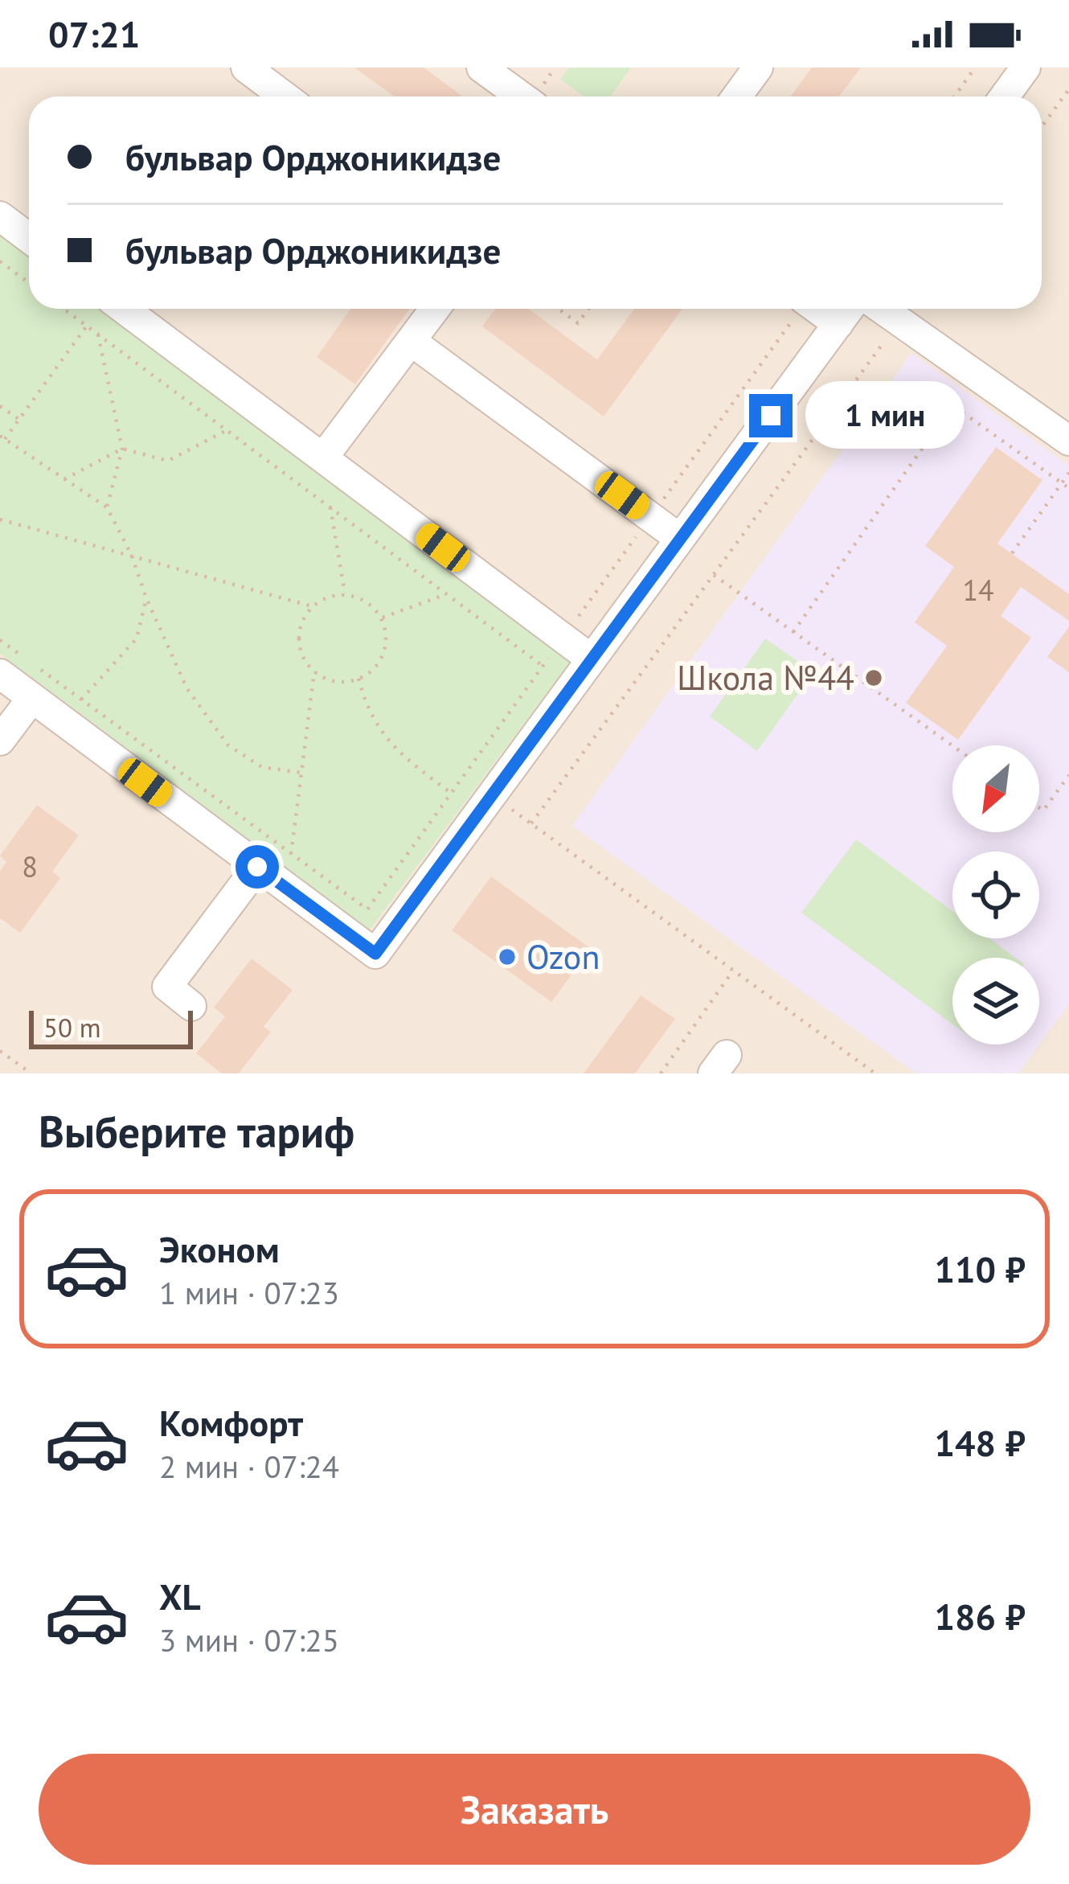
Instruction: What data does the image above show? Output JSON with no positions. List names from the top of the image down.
{
  "places": ["Школа №44", "Ozon"],
  "house_numbers": ["14", "8"],
  "scale_bar": "50 m",
  "north": "bottom left",
  "page": {
    "status": "07:21",
    "banner": ["бульвар Орджоникидзе", "бульвар Орджоникидзе"],
    "bubble": "1 мин",
    "scale": "50 m",
    "heading": "Выберите тариф",
    "list": [
      {
        "name": "Эконом",
        "note": "1 мин · 07:23",
        "value": "110 ₽"
      },
      {
        "name": "Комфорт",
        "note": "2 мин · 07:24",
        "value": "148 ₽"
      },
      {
        "name": "XL",
        "note": "3 мин · 07:25",
        "value": "186 ₽"
      }
    ],
    "buttons": "Заказать"
  }
}
